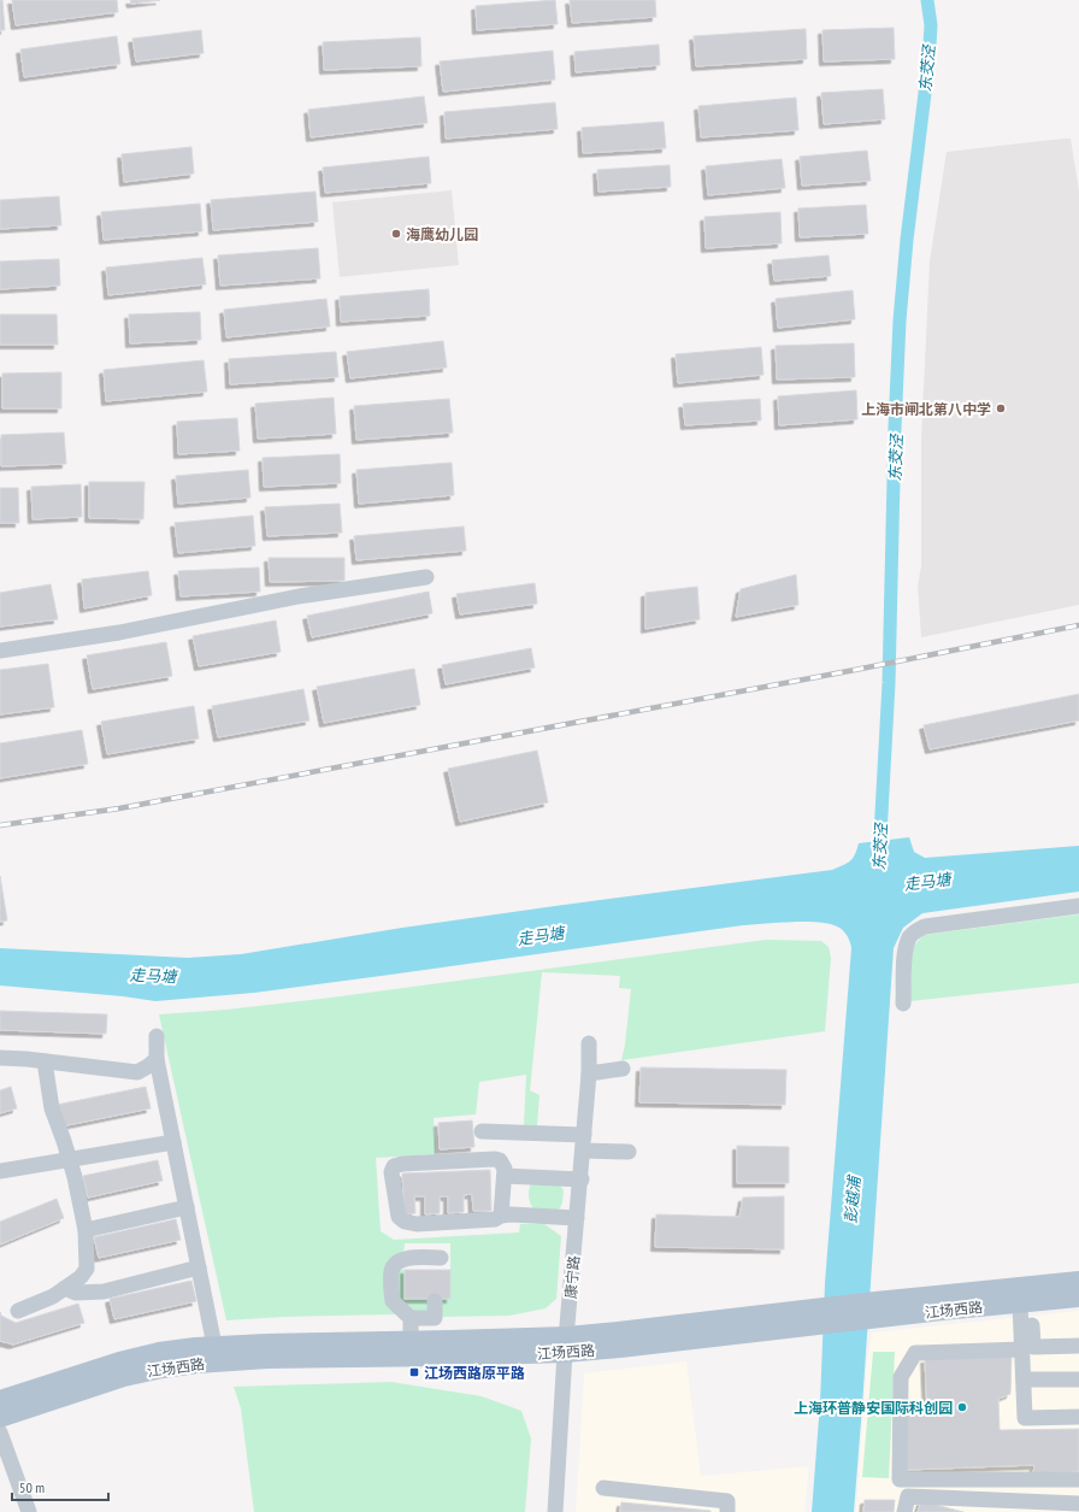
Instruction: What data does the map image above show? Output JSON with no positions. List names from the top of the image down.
{
  "streets": {
    "main road": ["江场西路"],
    "street": ["康宁路"]
  },
  "crossings": [
    ["康宁路", "江场西路"]
  ],
  "water": ["东茭泾", "走马塘", "彭越浦"],
  "places": {
    "other": ["海鹰幼儿园", "上海市闸北第八中学", "上海环普静安国际科创园"],
    "transit": ["江场西路原平路"]
  },
  "scale_bar": "50 m"
}
